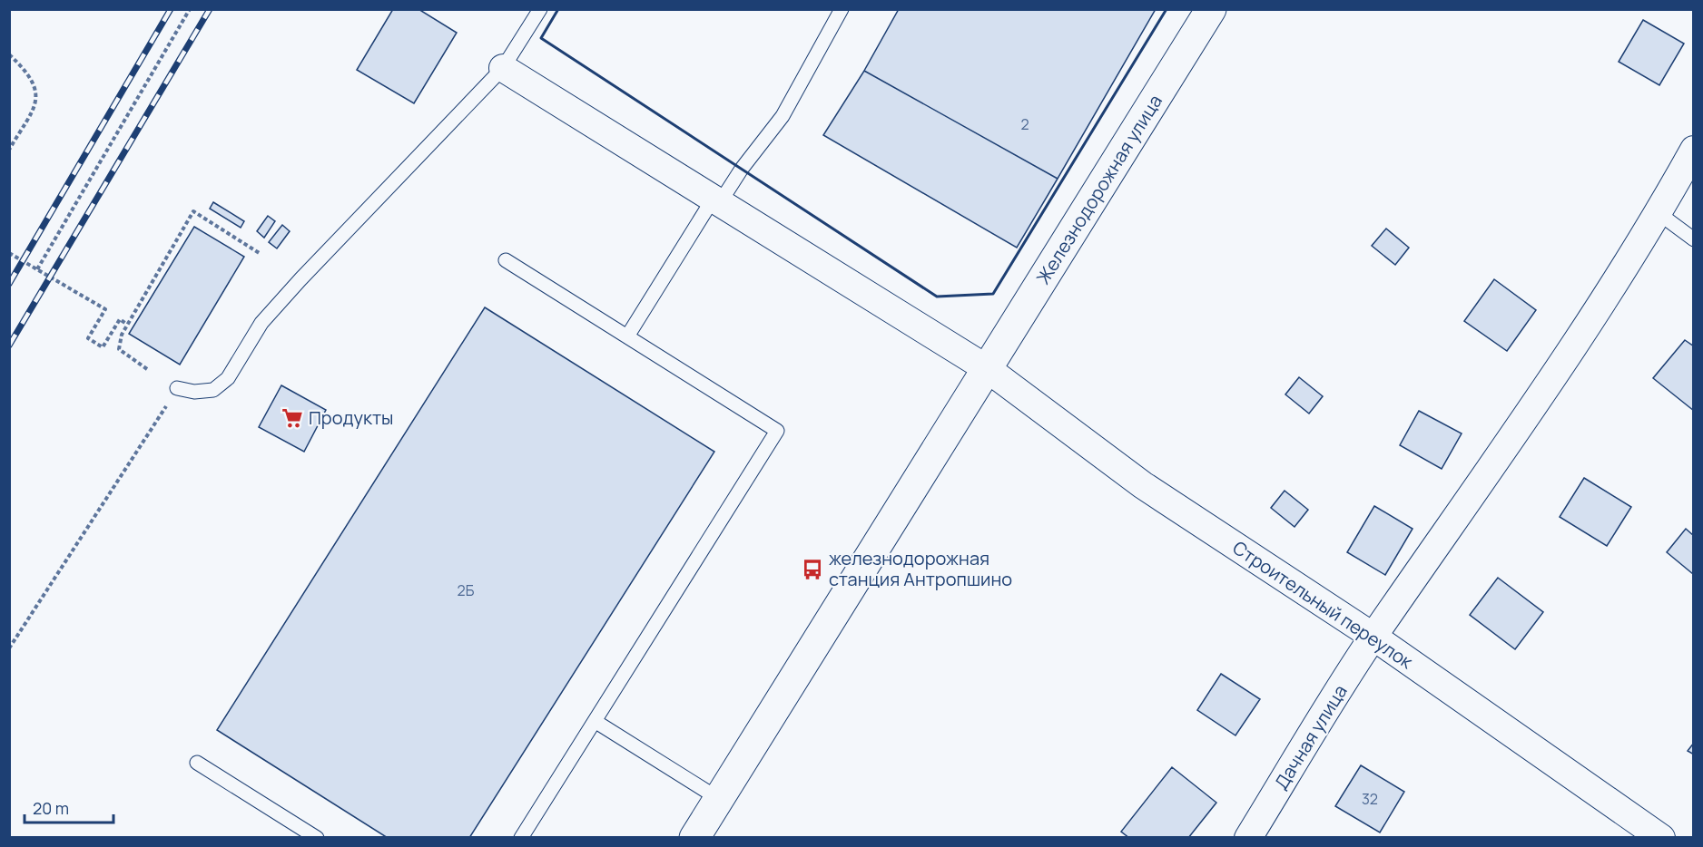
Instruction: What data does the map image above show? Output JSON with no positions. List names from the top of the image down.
{
  "streets": {
    "street": ["Железнодорожная улица", "Строительный переулок", "Дачная улица"]
  },
  "crossings": [
    ["Железнодорожная улица", "Строительный переулок"],
    ["Строительный переулок", "Дачная улица"]
  ],
  "places": {
    "supermarket": ["Продукты"],
    "bus stop": ["железнодорожная станция Антропшино"]
  },
  "house_numbers": ["2", "2Б", "32"],
  "scale_bar": "20 m"
}
